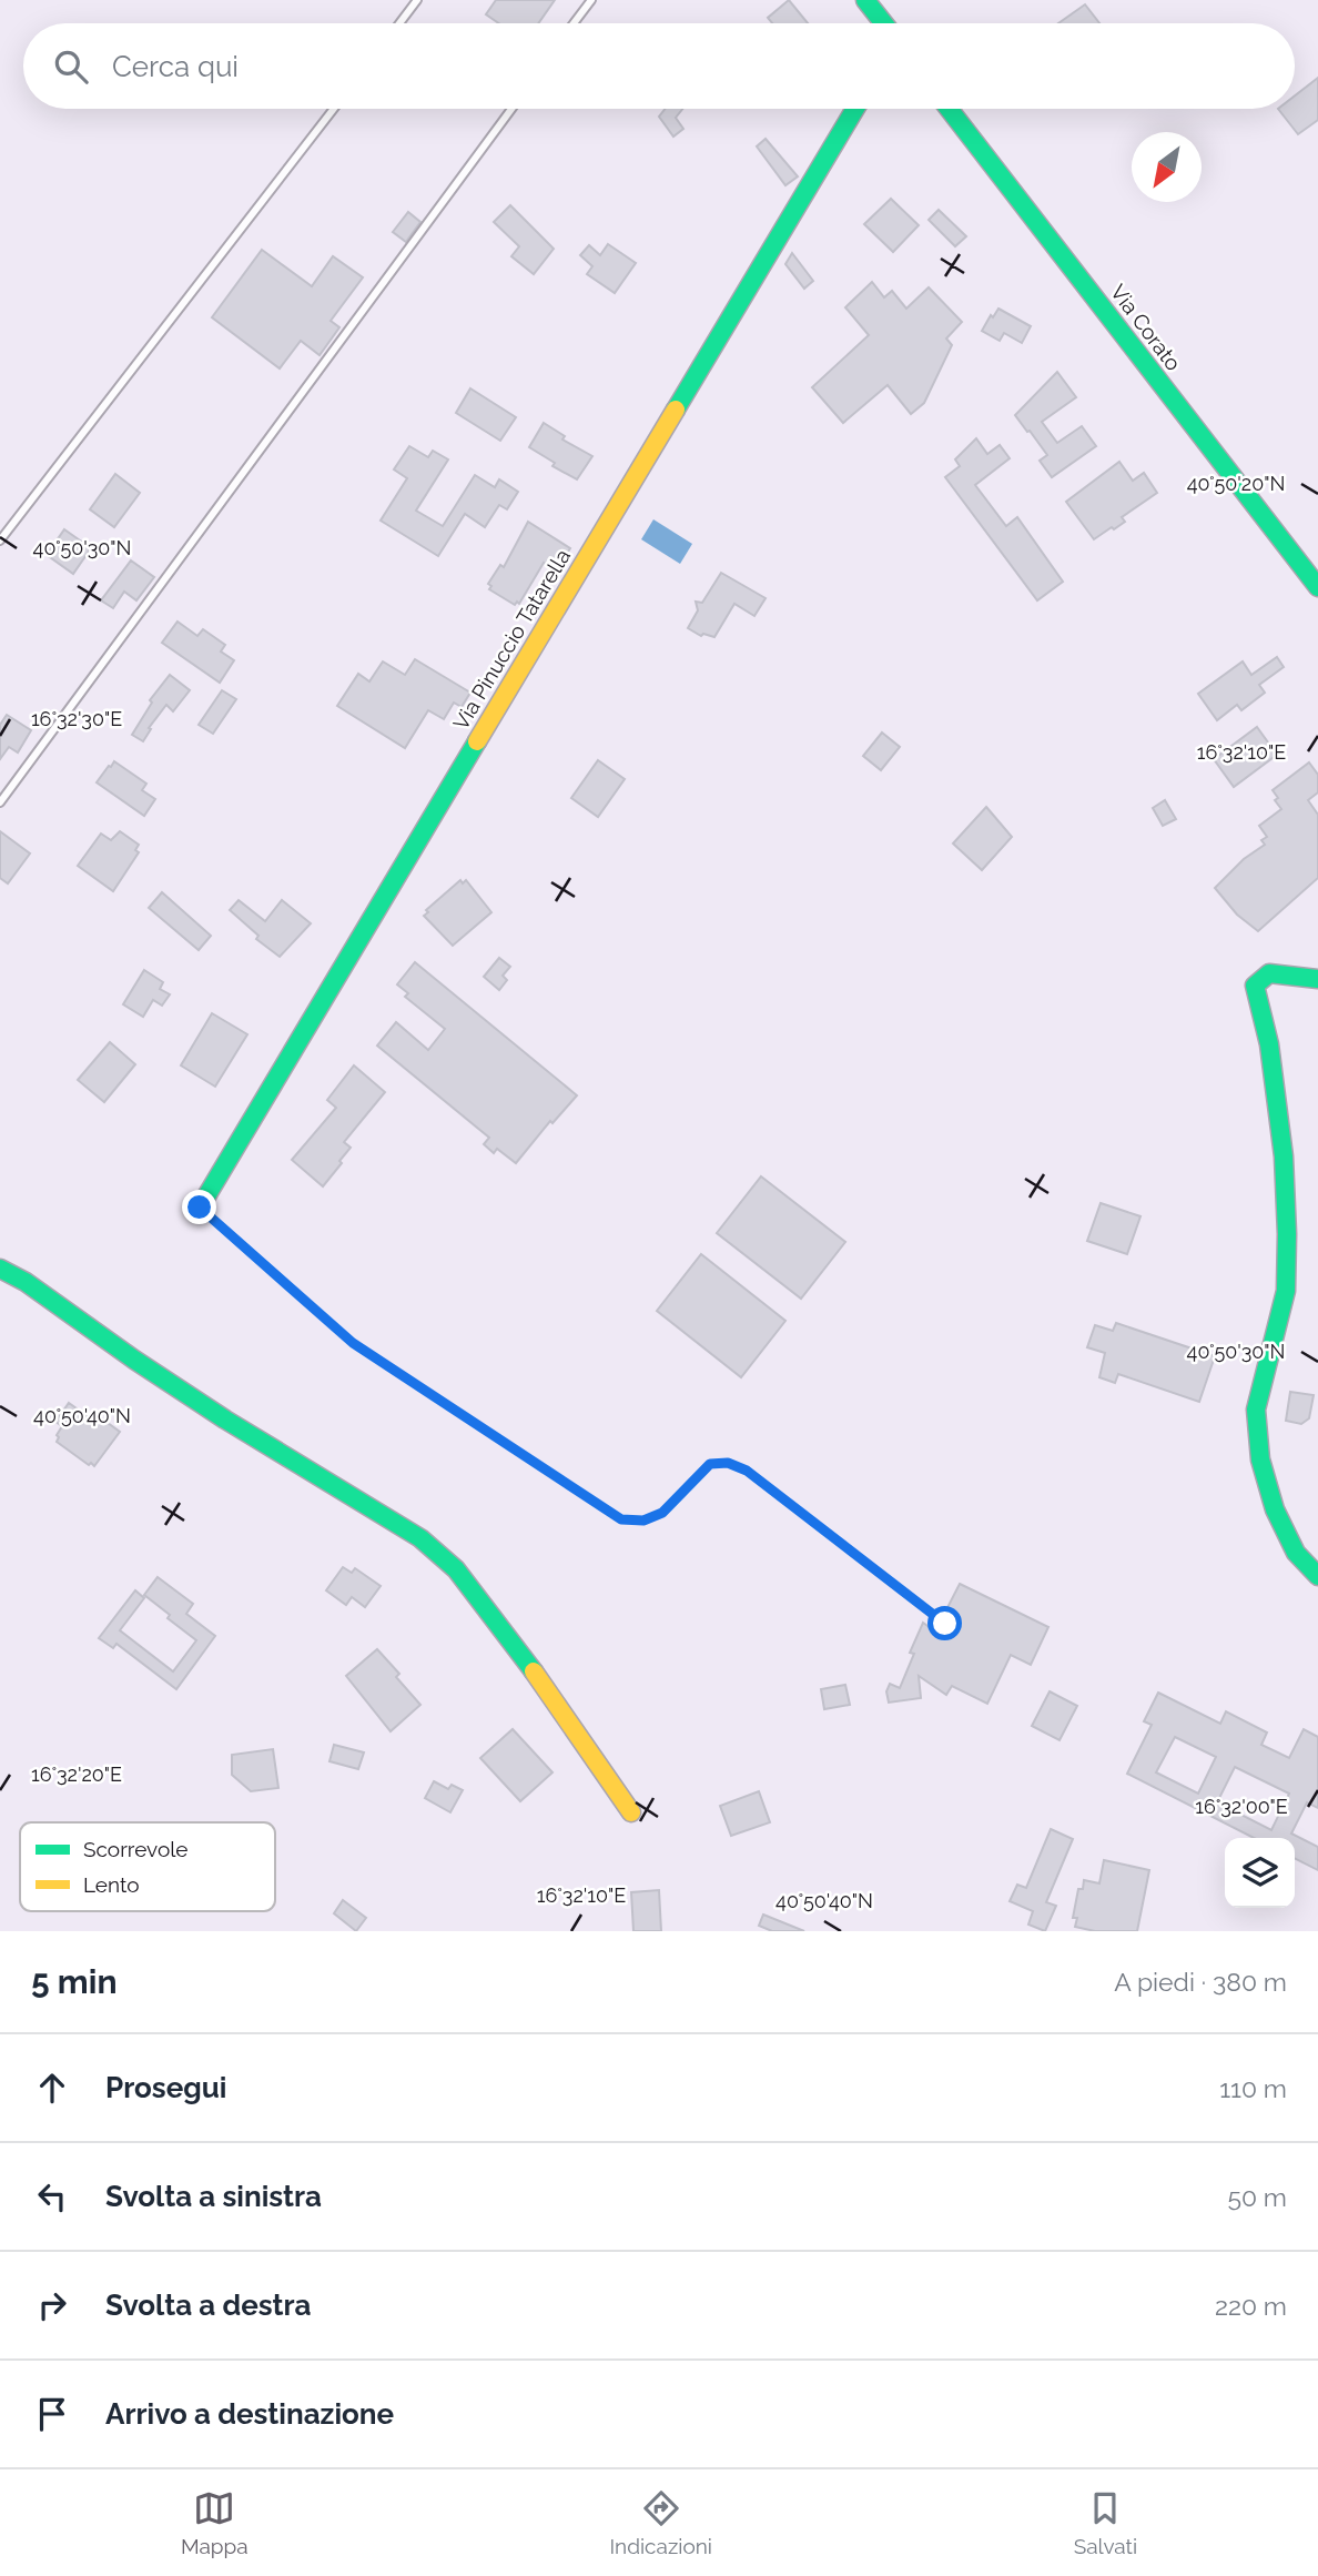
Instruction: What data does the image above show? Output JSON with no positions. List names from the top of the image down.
{
  "streets": {
    "street": ["Via Corato", "Via Pinuccio Tatarella"]
  },
  "legend": ["Scorrevole", "Lento"],
  "north": "bottom left",
  "page": {
    "search": "Cerca qui",
    "heading": ["5 min", "A piedi · 380 m"],
    "list": [
      ["Prosegui", "110 m"],
      ["Svolta a sinistra", "50 m"],
      ["Svolta a destra", "220 m"],
      "Arrivo a destinazione"
    ],
    "nav": ["Mappa", "Indicazioni", "Salvati"]
  },
  "coordinates": [
    "40°50'20\"N",
    "40°50'30\"N",
    "16°32'30\"E",
    "16°32'10\"E",
    "40°50'40\"N",
    "16°32'20\"E",
    "16°32'00\"E"
  ]
}
